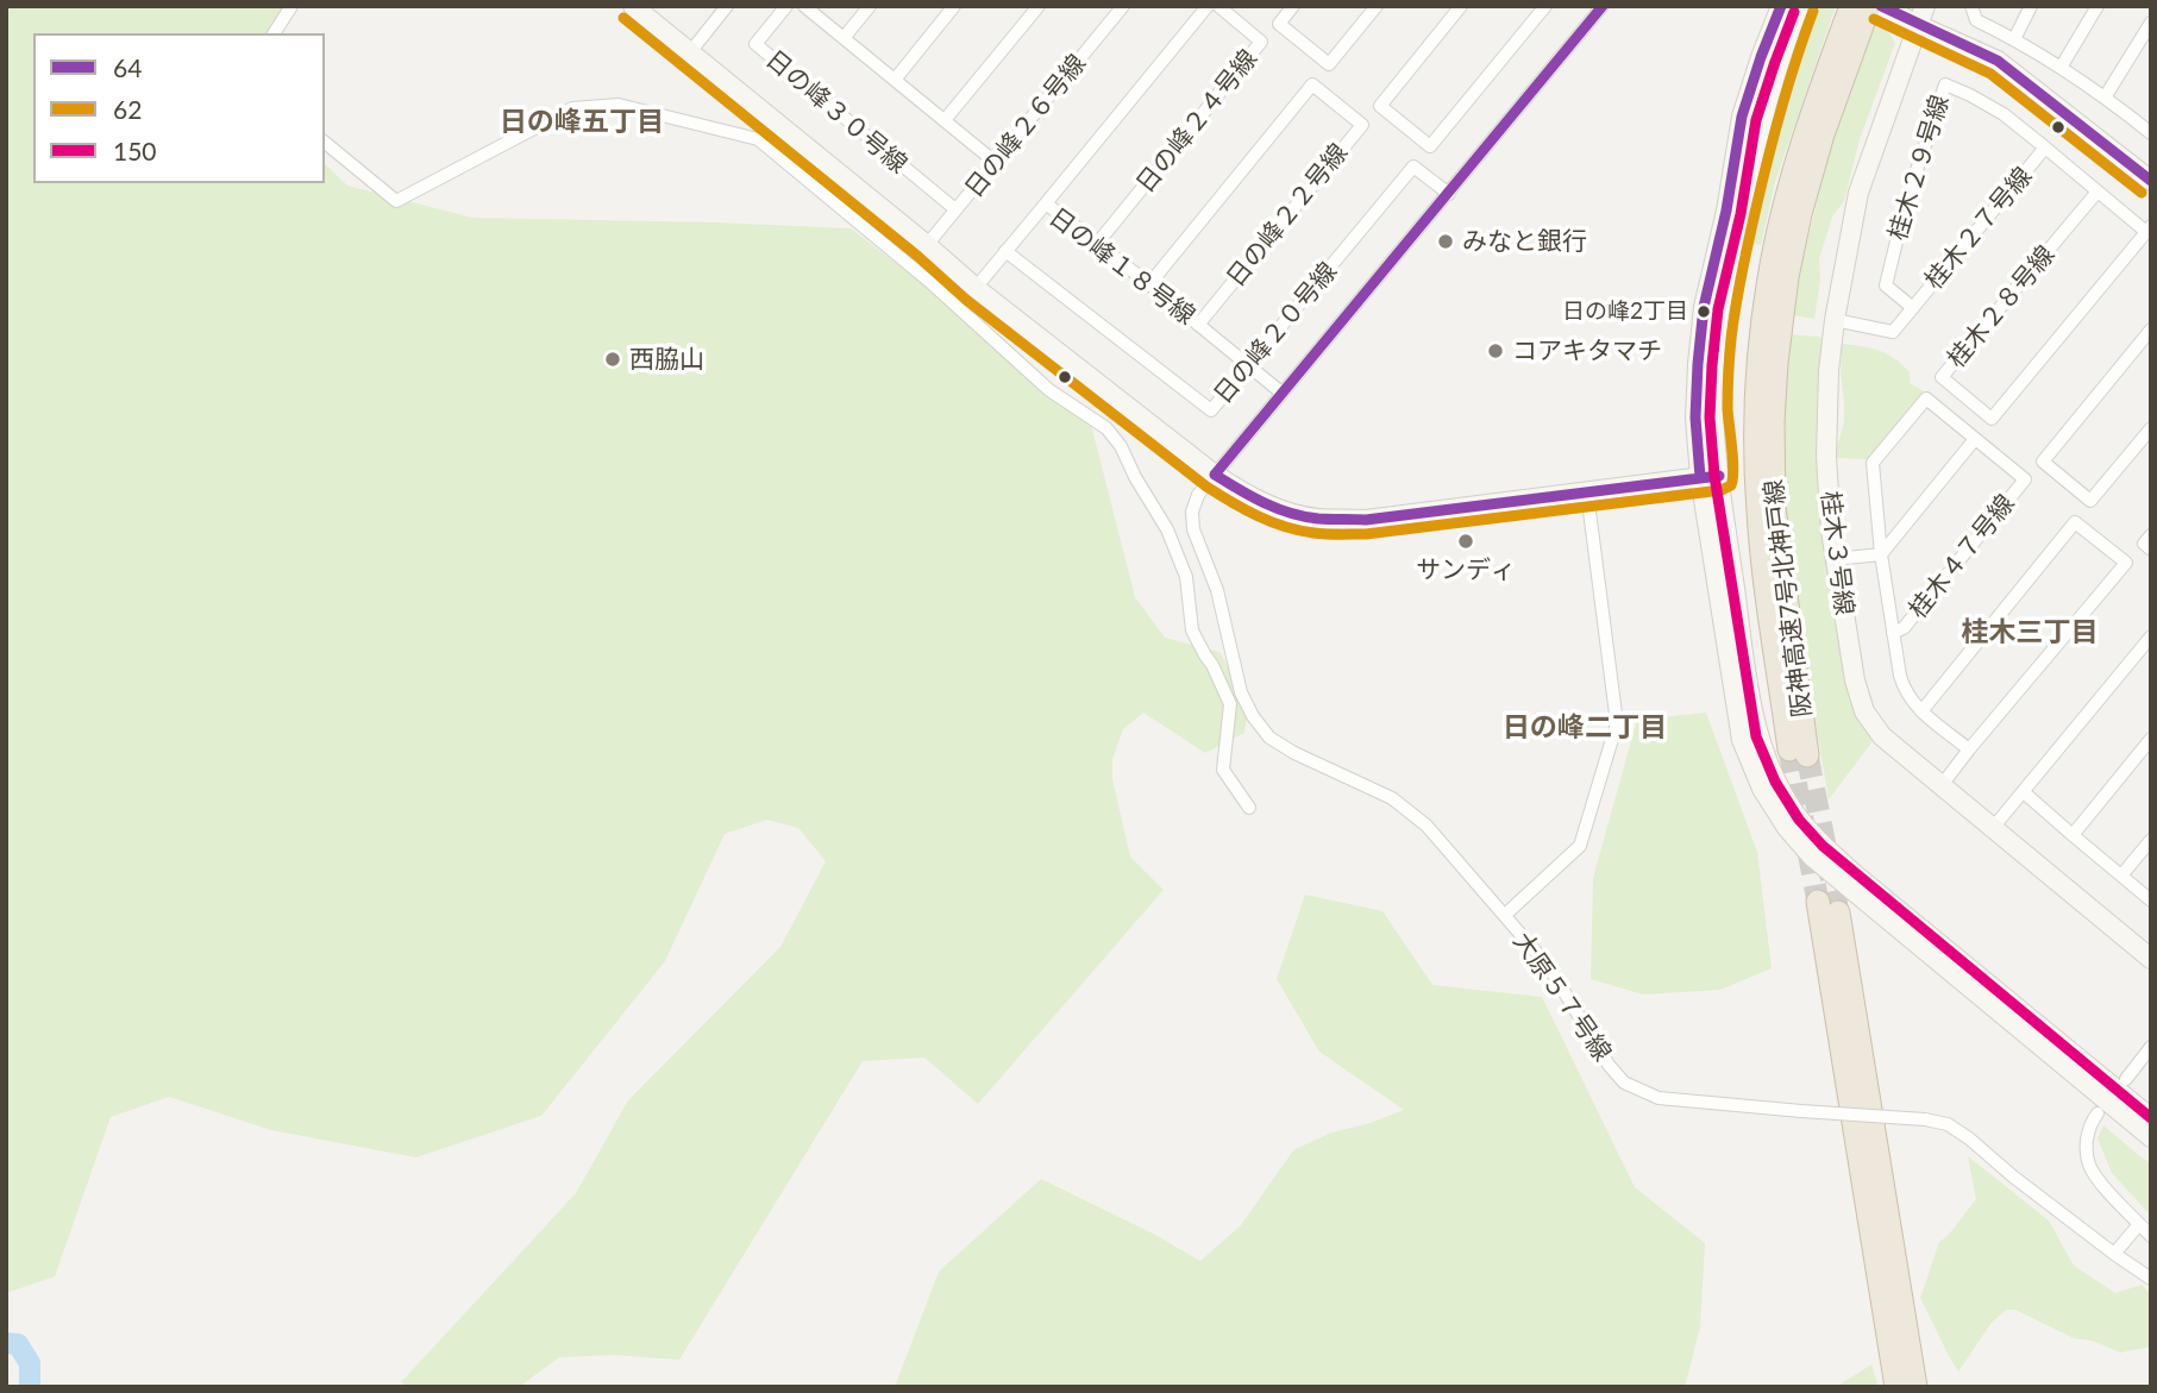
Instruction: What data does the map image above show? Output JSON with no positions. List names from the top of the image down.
{
  "streets": {
    "highway": ["阪神高速7号北神戸線"],
    "street": [
      "日の峰３０号線",
      "日の峰２４号線",
      "日の峰２６号線",
      "桂木２９号線",
      "日の峰２２号線",
      "桂木２７号線",
      "日の峰１８号線",
      "桂木２８号線",
      "日の峰２０号線",
      "桂木３号線",
      "桂木４７号線",
      "大原５７号線"
    ]
  },
  "crossings": [
    ["日の峰３０号線", "日の峰２６号線"],
    ["日の峰２４号線", "日の峰１８号線"],
    ["桂木２９号線", "桂木２７号線"],
    ["日の峰２２号線", "日の峰１８号線"],
    ["桂木２７号線", "桂木２８号線"],
    ["桂木２７号線", "桂木３号線"],
    ["日の峰１８号線", "日の峰２０号線"],
    ["日の峰１８号線", "大原５７号線"],
    ["日の峰２０号線", "大原５７号線"]
  ],
  "districts": ["日の峰五丁目", "桂木三丁目", "日の峰二丁目"],
  "places": [
    "みなと銀行",
    "日の峰2丁目",
    "コアキタマチ",
    "西脇山",
    "サンディ"
  ],
  "lines": ["transit line 64", "transit line 62", "transit line 150"],
  "legend": ["64", "62", "150"]
}
